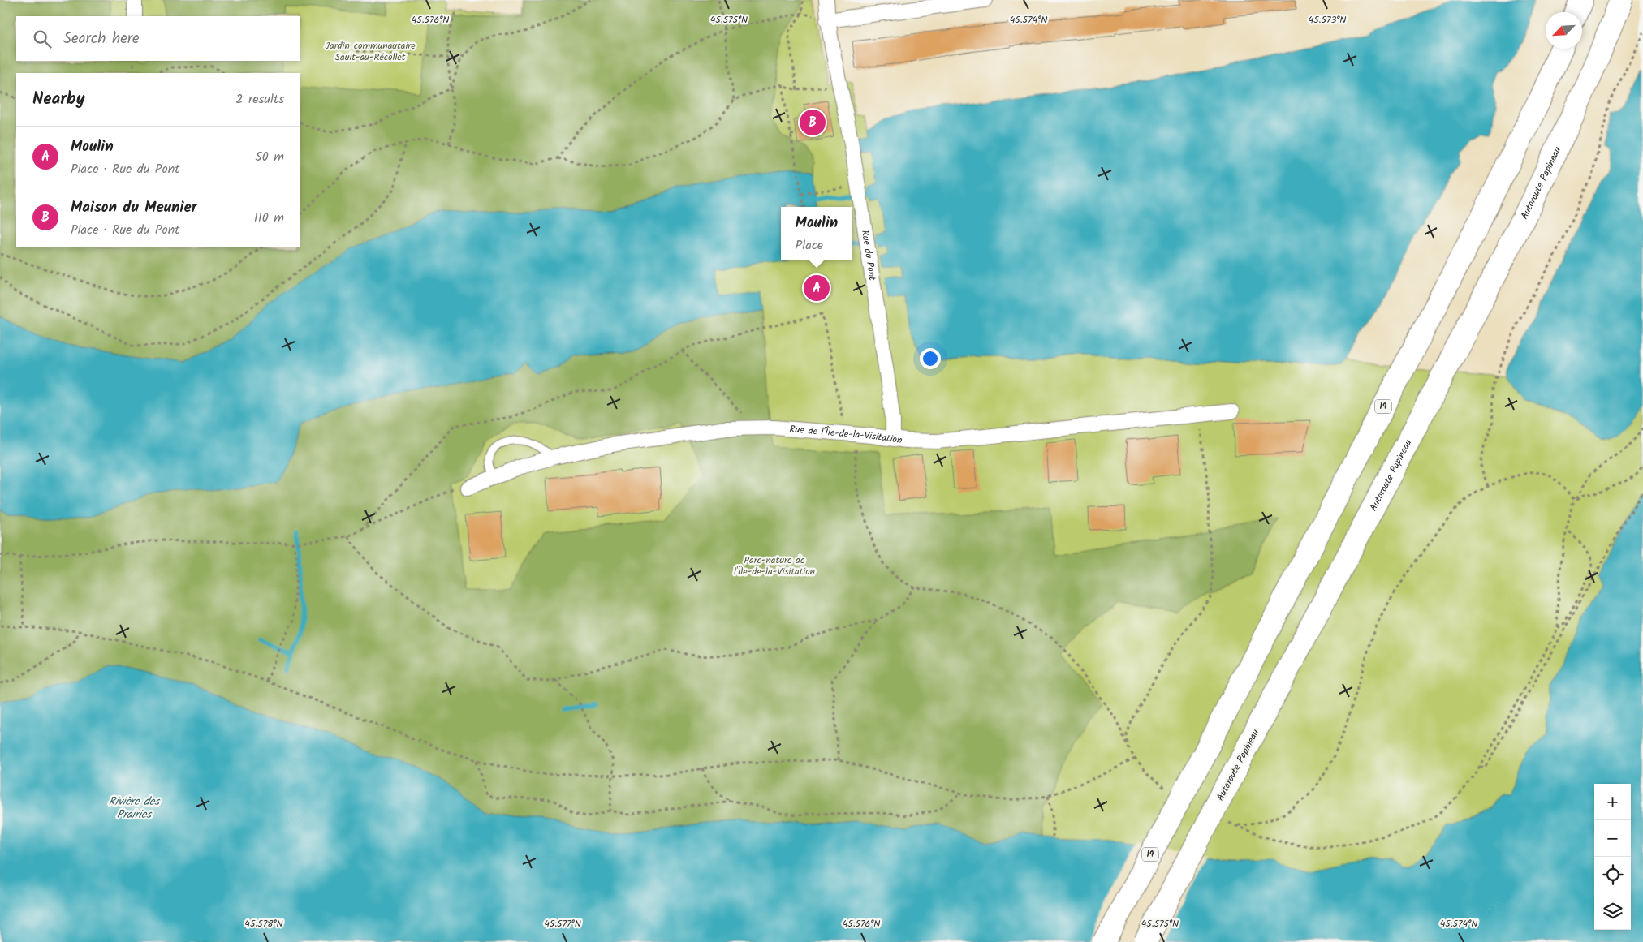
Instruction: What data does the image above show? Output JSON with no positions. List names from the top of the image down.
{
  "streets": {
    "highway": ["Autoroute Papineau", "19"],
    "street": ["Rue du Pont", "Rue de l'Île-de-la-Visitation"]
  },
  "crossings": [
    ["Rue du Pont", "Rue de l'Île-de-la-Visitation"]
  ],
  "water": ["Rivière des Prairies"],
  "parks": ["Jardin communautaire Sault-au-Récollet", "Parc-nature de l'Île-de-la-Visitation"],
  "north": "bottom left",
  "page": {
    "search": "Search here",
    "heading": ["Nearby", "2 results"],
    "pins": ["B", "A"],
    "list": [
      {
        "mark": "A",
        "name": "Moulin",
        "note": "Place · Rue du Pont",
        "value": "50 m"
      },
      {
        "mark": "B",
        "name": "Maison du Meunier",
        "note": "Place · Rue du Pont",
        "value": "110 m"
      }
    ],
    "popup": ["Moulin", "Place"],
    "map_buttons": ["+", "−"]
  },
  "coordinates": [
    "45.576°N",
    "45.575°N",
    "45.574°N",
    "45.573°N",
    "45.578°N",
    "45.577°N"
  ]
}
